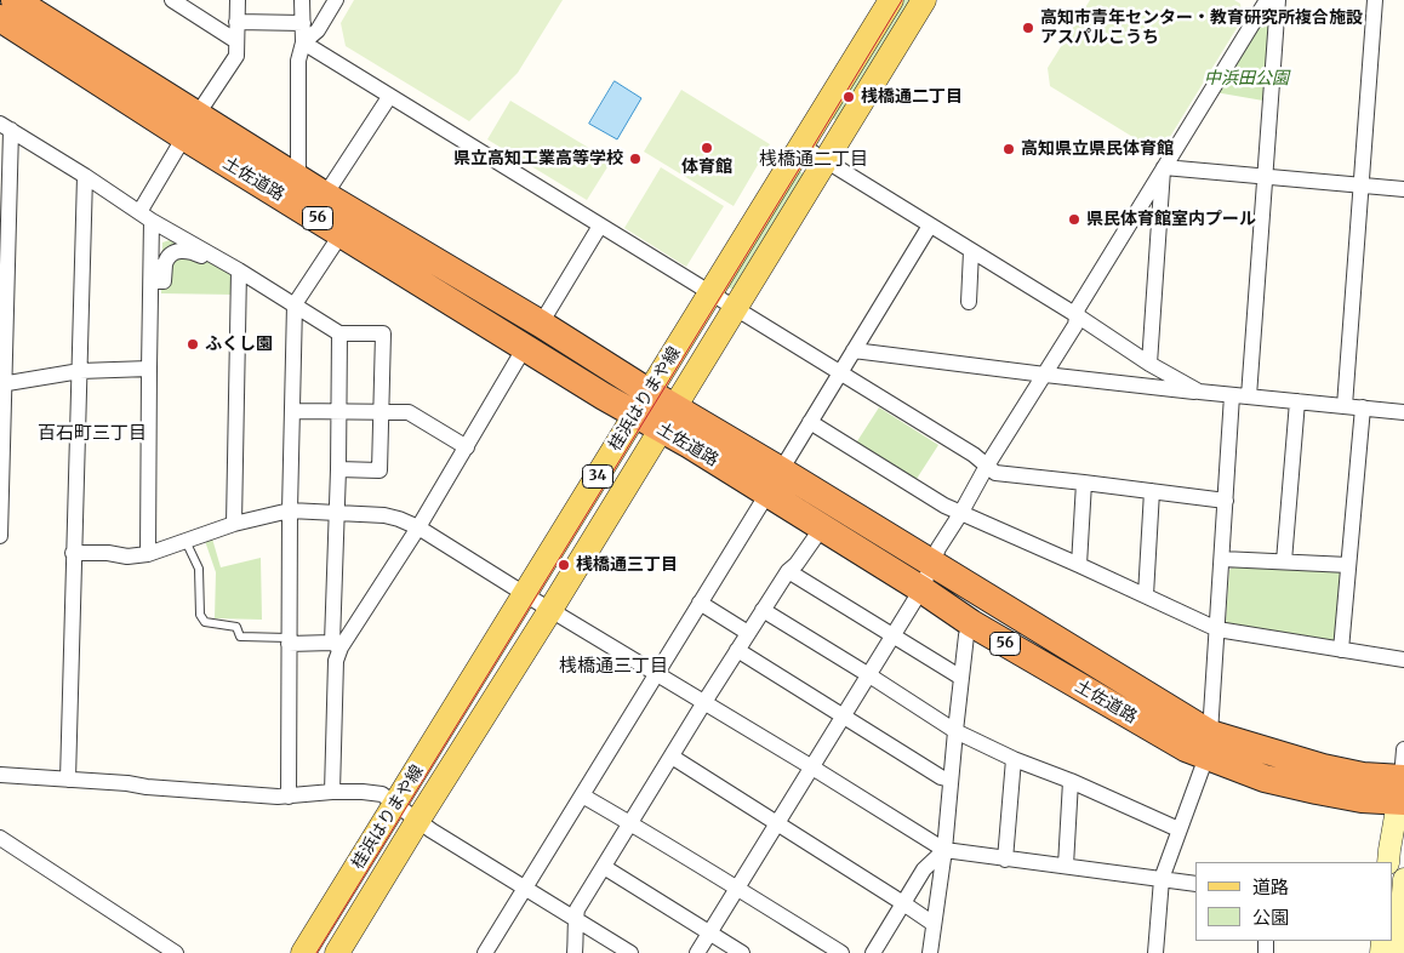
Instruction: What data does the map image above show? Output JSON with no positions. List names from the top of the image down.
{
  "streets": {
    "highway": ["土佐道路", "56"],
    "main road": ["桂浜はりまや線", "34"]
  },
  "crossings": [
    ["土佐道路", "桂浜はりまや線"]
  ],
  "districts": ["桟橋通二丁目", "百石町三丁目", "桟橋通三丁目"],
  "parks": ["中浜田公園"],
  "places": [
    "高知市青年センター・教育研究所複合施設 アスパルこうち",
    "桟橋通二丁目",
    "体育館",
    "高知県立県民体育館",
    "県立高知工業高等学校",
    "県民体育館室内プール",
    "ふくし園",
    "桟橋通三丁目"
  ],
  "legend": ["道路", "公園"]
}
